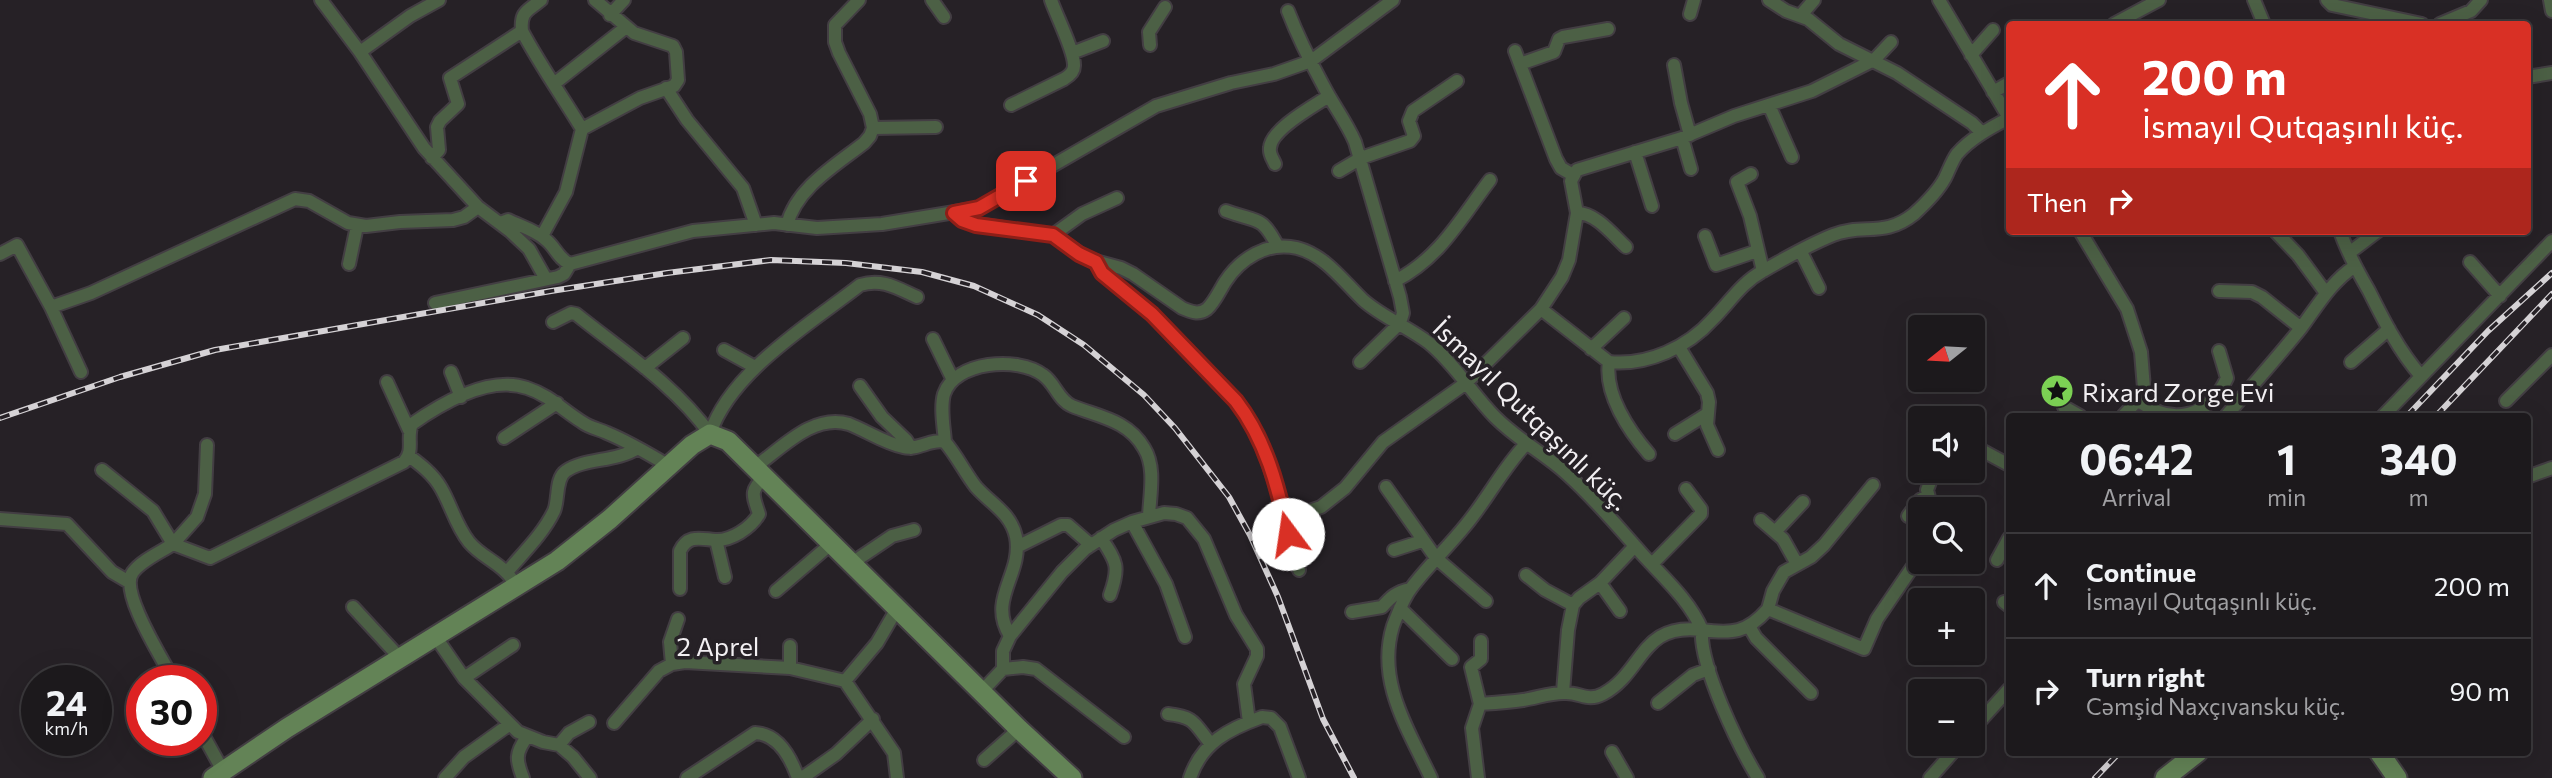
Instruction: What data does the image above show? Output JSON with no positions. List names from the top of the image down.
{
  "streets": {
    "street": ["İsmayıl Qutqaşınlı küç.", "2 Aprel"]
  },
  "places": {
    "place": ["Rixard Zorge Evi"]
  },
  "north": "left",
  "page": {
    "turn": ["200 m", "İsmayıl Qutqaşınlı küç."],
    "then": "Then",
    "map_buttons": ["+", "−"],
    "eta": [
      "06:42",
      "Arrival",
      "1",
      "min",
      "340",
      "m"
    ],
    "list": [
      {
        "name": "Continue",
        "note": "İsmayıl Qutqaşınlı küç.",
        "value": "200 m"
      },
      {
        "name": "Turn right",
        "note": "Cəmşid Naxçıvansku küç.",
        "value": "90 m"
      }
    ],
    "speed": "24 km/h",
    "limit": "30"
  }
}
